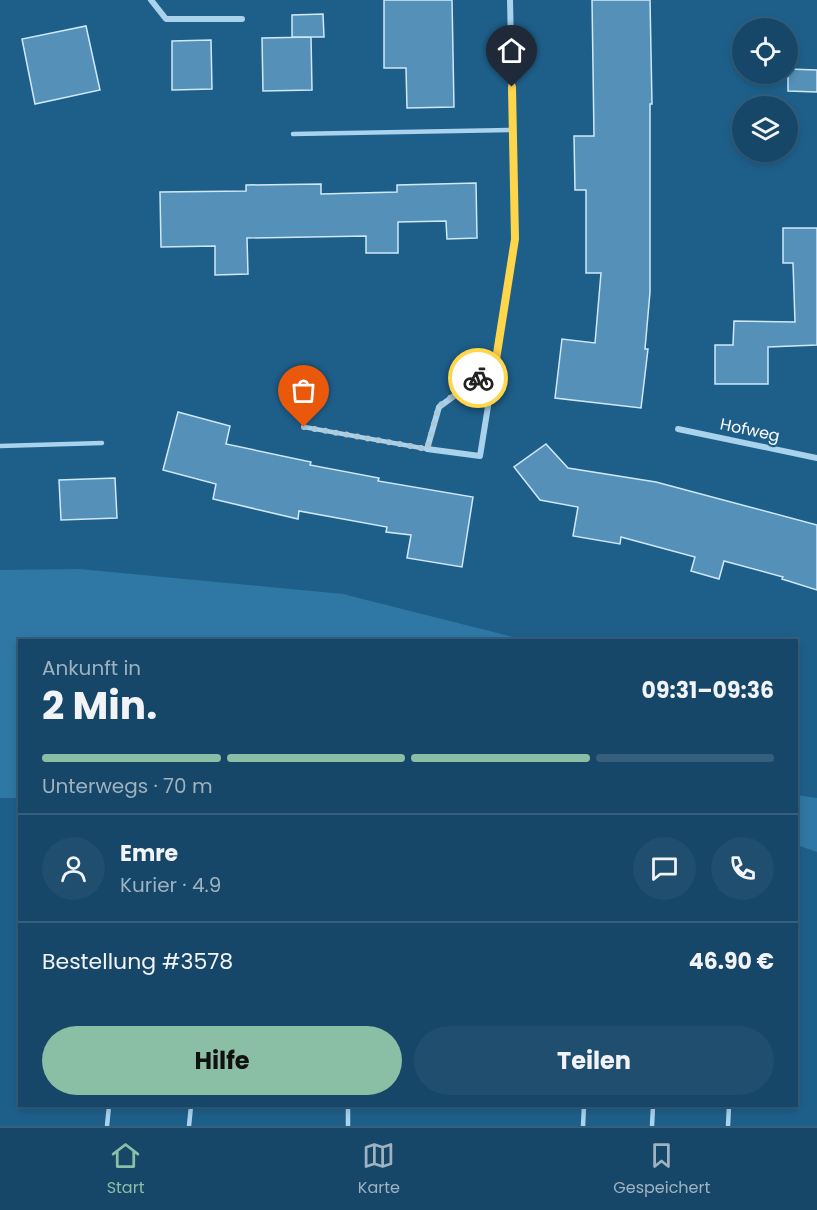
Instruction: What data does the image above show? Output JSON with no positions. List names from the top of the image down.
{
  "streets": {
    "street": ["Hofweg"]
  },
  "page": {
    "heading": ["2 Min.", "Ankunft in", "09:31–09:36"],
    "panel": [
      "Emre",
      "Kurier · 4.9",
      "Bestellung #3578",
      "46.90 €"
    ],
    "bar": "Unterwegs · 70 m",
    "buttons": ["Hilfe", "Teilen"],
    "tabs": ["Start", "Karte", "Gespeichert"]
  }
}
